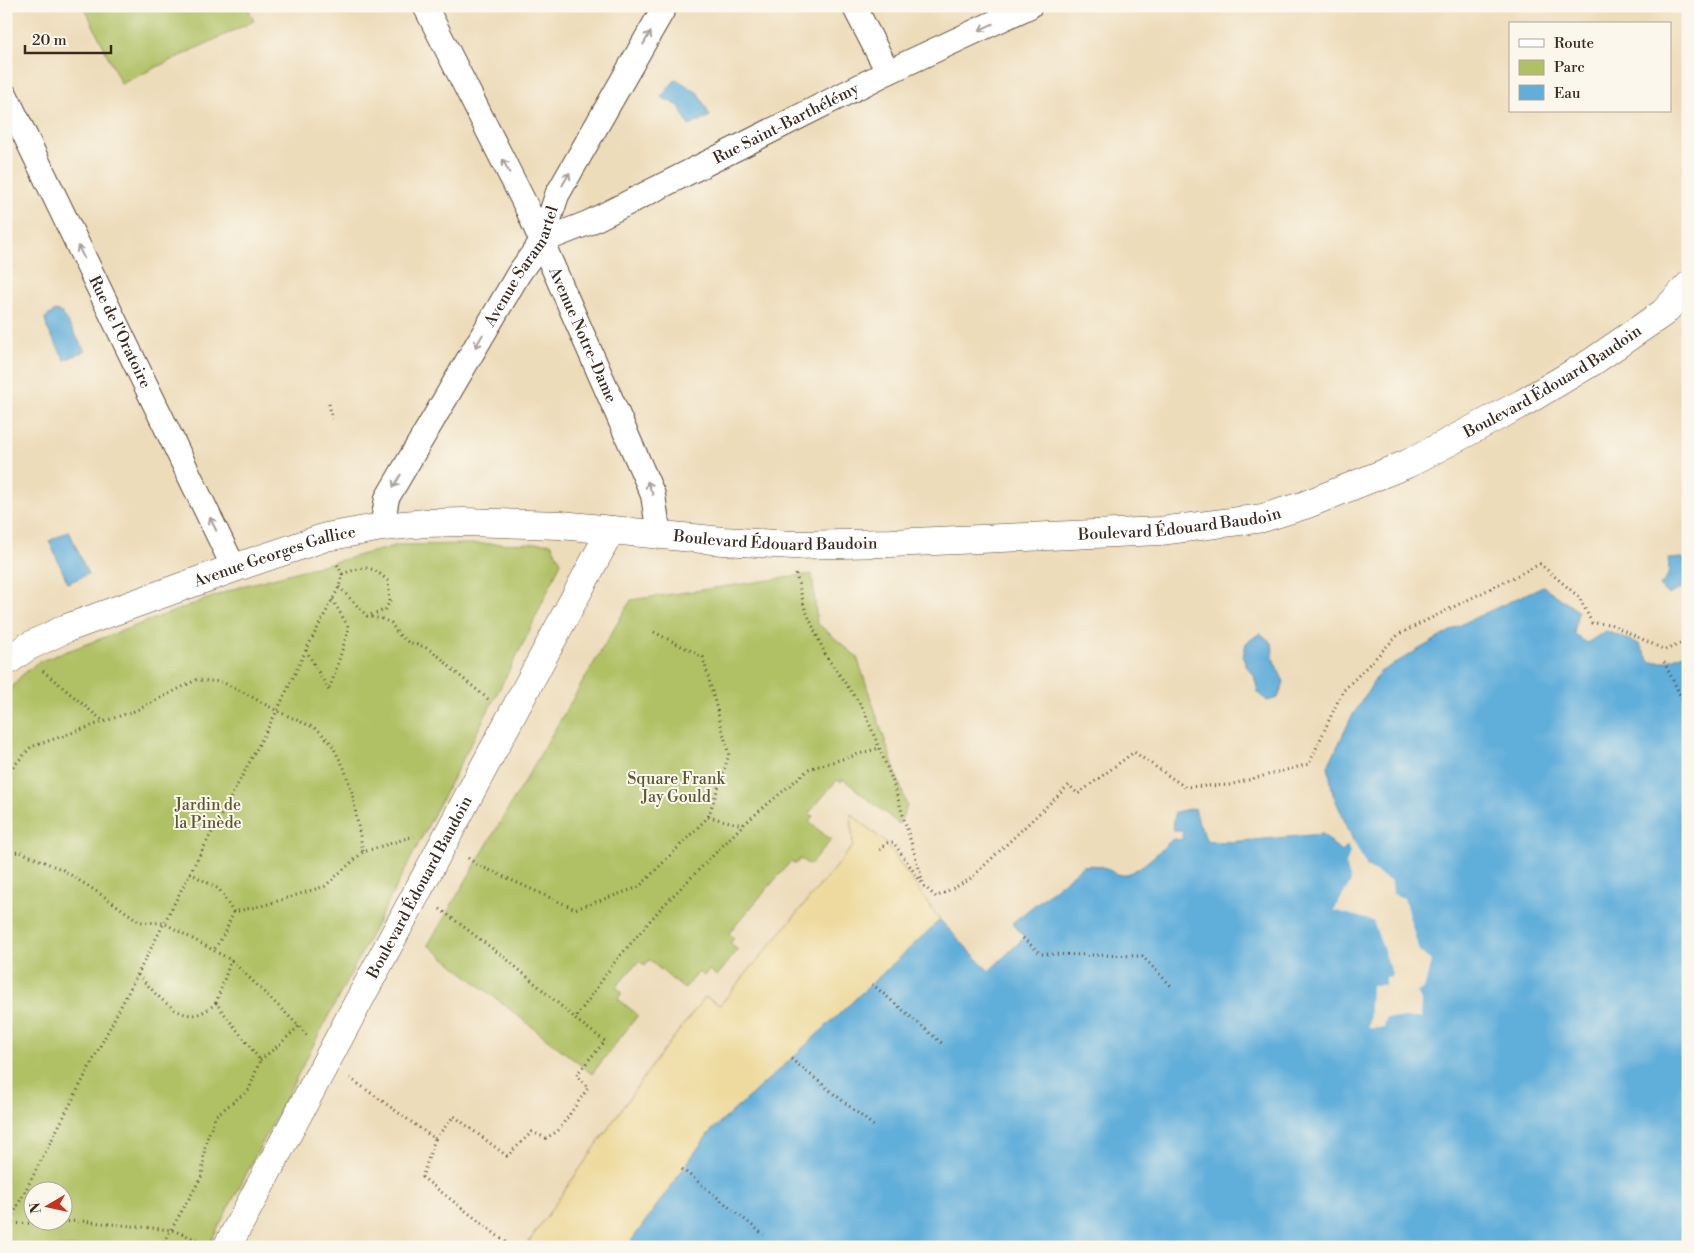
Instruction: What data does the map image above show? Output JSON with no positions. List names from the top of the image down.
{
  "streets": {
    "street": [
      "Rue Saint-Barthélémy",
      "Avenue Saramartel",
      "Rue de l'Oratoire",
      "Avenue Notre-Dame",
      "Boulevard Édouard Baudoin",
      "Avenue Georges Gallice"
    ]
  },
  "crossings": [
    ["Rue Saint-Barthélémy", "Avenue Saramartel"],
    ["Rue Saint-Barthélémy", "Avenue Notre-Dame"],
    ["Avenue Saramartel", "Avenue Notre-Dame"],
    ["Avenue Saramartel", "Avenue Georges Gallice"],
    ["Rue de l'Oratoire", "Avenue Georges Gallice"],
    ["Avenue Notre-Dame", "Boulevard Édouard Baudoin"],
    ["Boulevard Édouard Baudoin", "Avenue Georges Gallice"]
  ],
  "one_way": ["Rue de l'Oratoire", "Avenue Notre-Dame"],
  "parks": ["Square Frank Jay Gould", "Jardin de la Pinède"],
  "legend": ["Route", "Parc", "Eau"],
  "scale_bar": "20 m",
  "north": "left"
}
